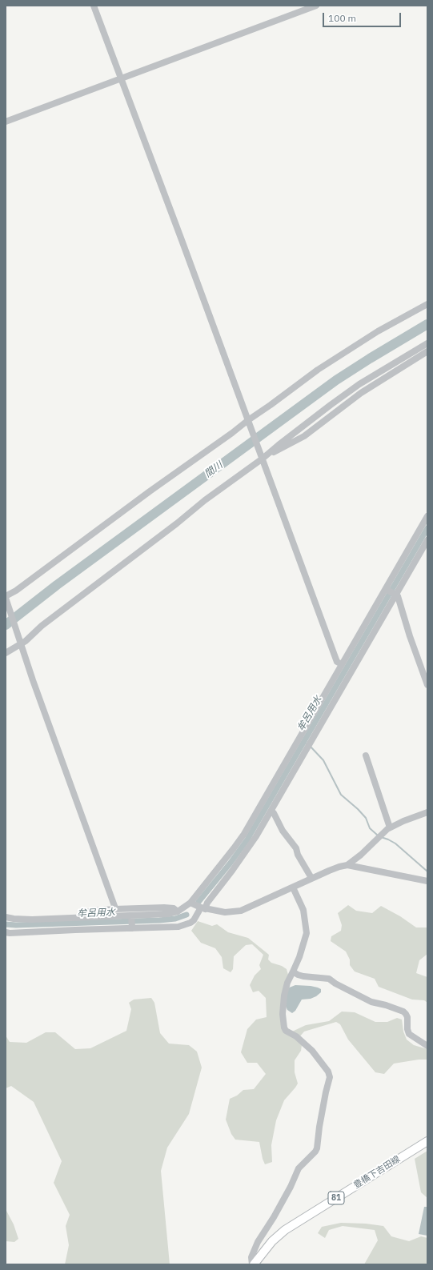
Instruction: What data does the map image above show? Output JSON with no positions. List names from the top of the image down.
{
  "streets": {
    "main road": ["豊橋下吉田線", "81"]
  },
  "water": ["間川", "牟呂用水"],
  "scale_bar": "100 m"
}
